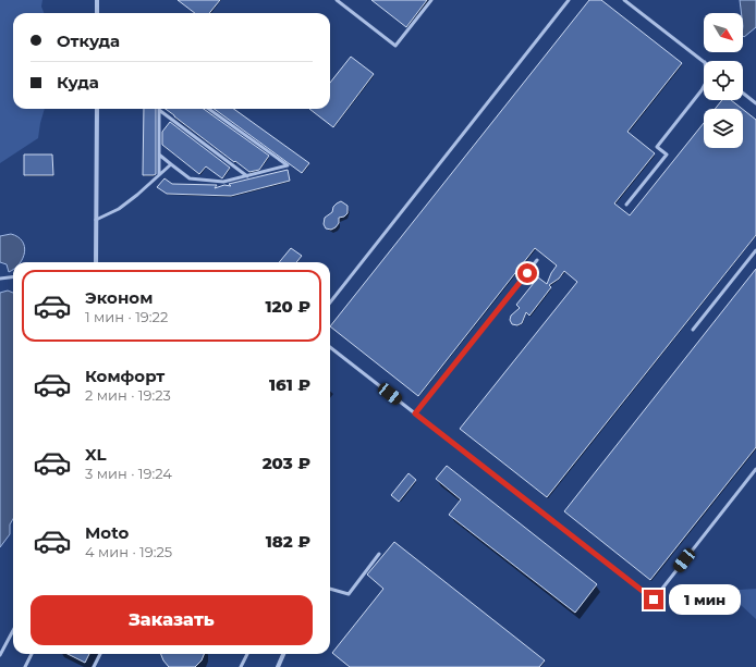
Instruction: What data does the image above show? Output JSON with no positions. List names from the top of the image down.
{
  "north": "bottom right",
  "page": {
    "banner": ["Откуда", "Куда"],
    "list": [
      {
        "name": "Эконом",
        "note": "1 мин · 19:22",
        "value": "120 ₽"
      },
      {
        "name": "Комфорт",
        "note": "2 мин · 19:23",
        "value": "161 ₽"
      },
      {
        "name": "XL",
        "note": "3 мин · 19:24",
        "value": "203 ₽"
      },
      {
        "name": "Moto",
        "note": "4 мин · 19:25",
        "value": "182 ₽"
      }
    ],
    "bubble": "1 мин",
    "buttons": "Заказать"
  }
}
